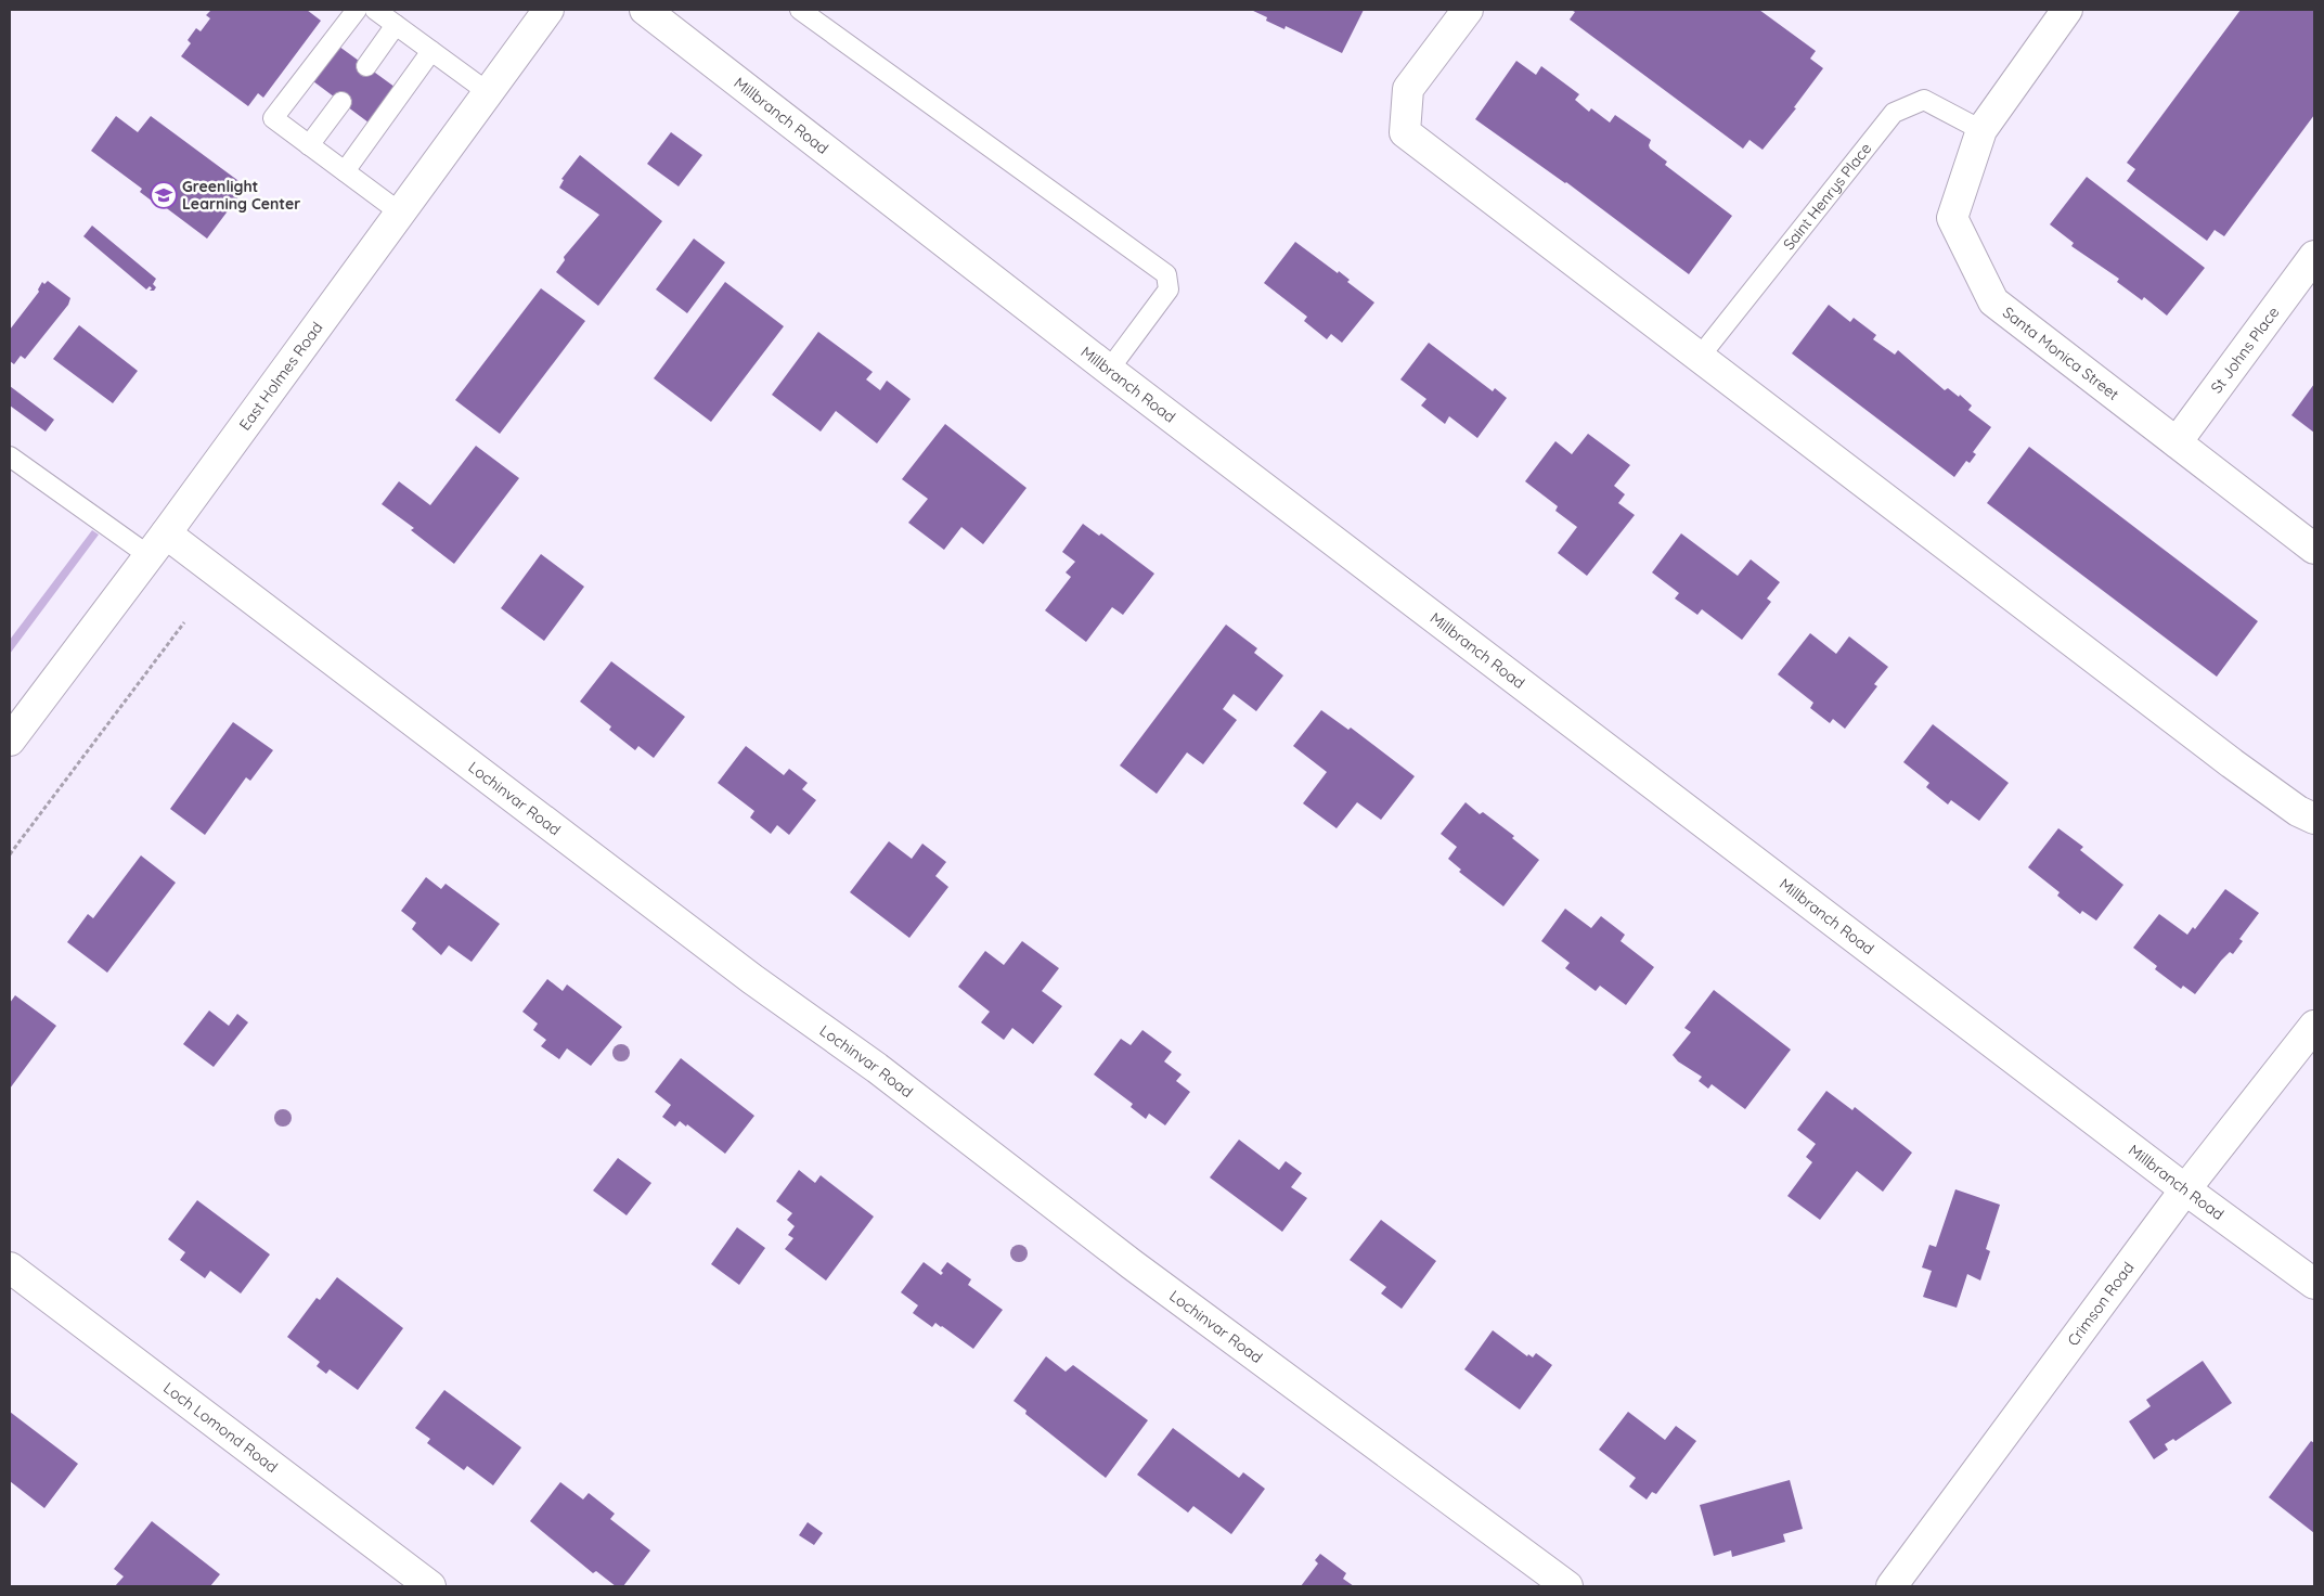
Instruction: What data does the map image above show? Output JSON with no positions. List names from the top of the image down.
{
  "streets": {
    "street": [
      "Millbranch Road",
      "St Johns Place",
      "Santa Monica Street",
      "East Holmes Road",
      "Lochinvar Road",
      "Crimson Road",
      "Loch Lomond Road"
    ],
    "lane": ["Saint Henrys Place"]
  },
  "crossings": [
    ["Millbranch Road", "Crimson Road"],
    ["Saint Henrys Place", "Santa Monica Street"],
    ["St Johns Place", "Santa Monica Street"],
    ["East Holmes Road", "Lochinvar Road"]
  ],
  "places": {
    "school or university": ["Greenlight Learning Center"]
  }
}
